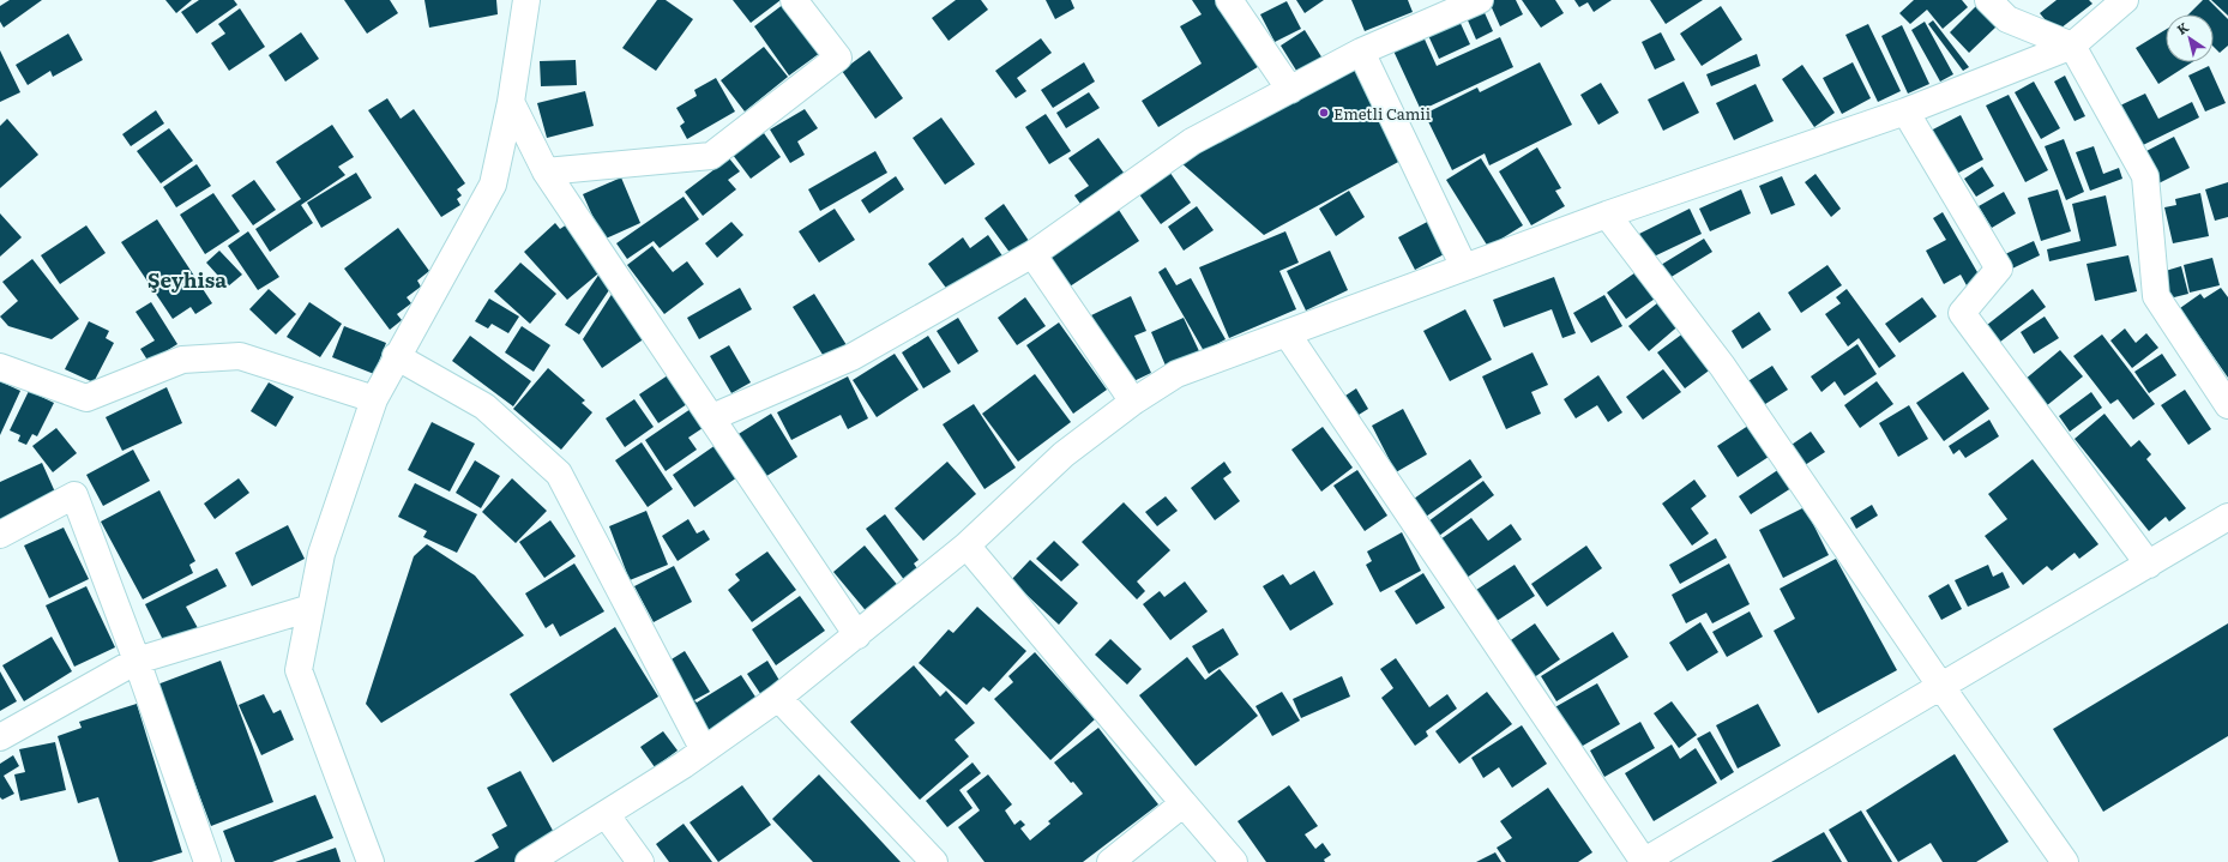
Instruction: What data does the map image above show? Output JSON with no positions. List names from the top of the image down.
{
  "districts": ["Şeyhisa"],
  "places": ["Emetli Camii"],
  "north": "top left"
}
